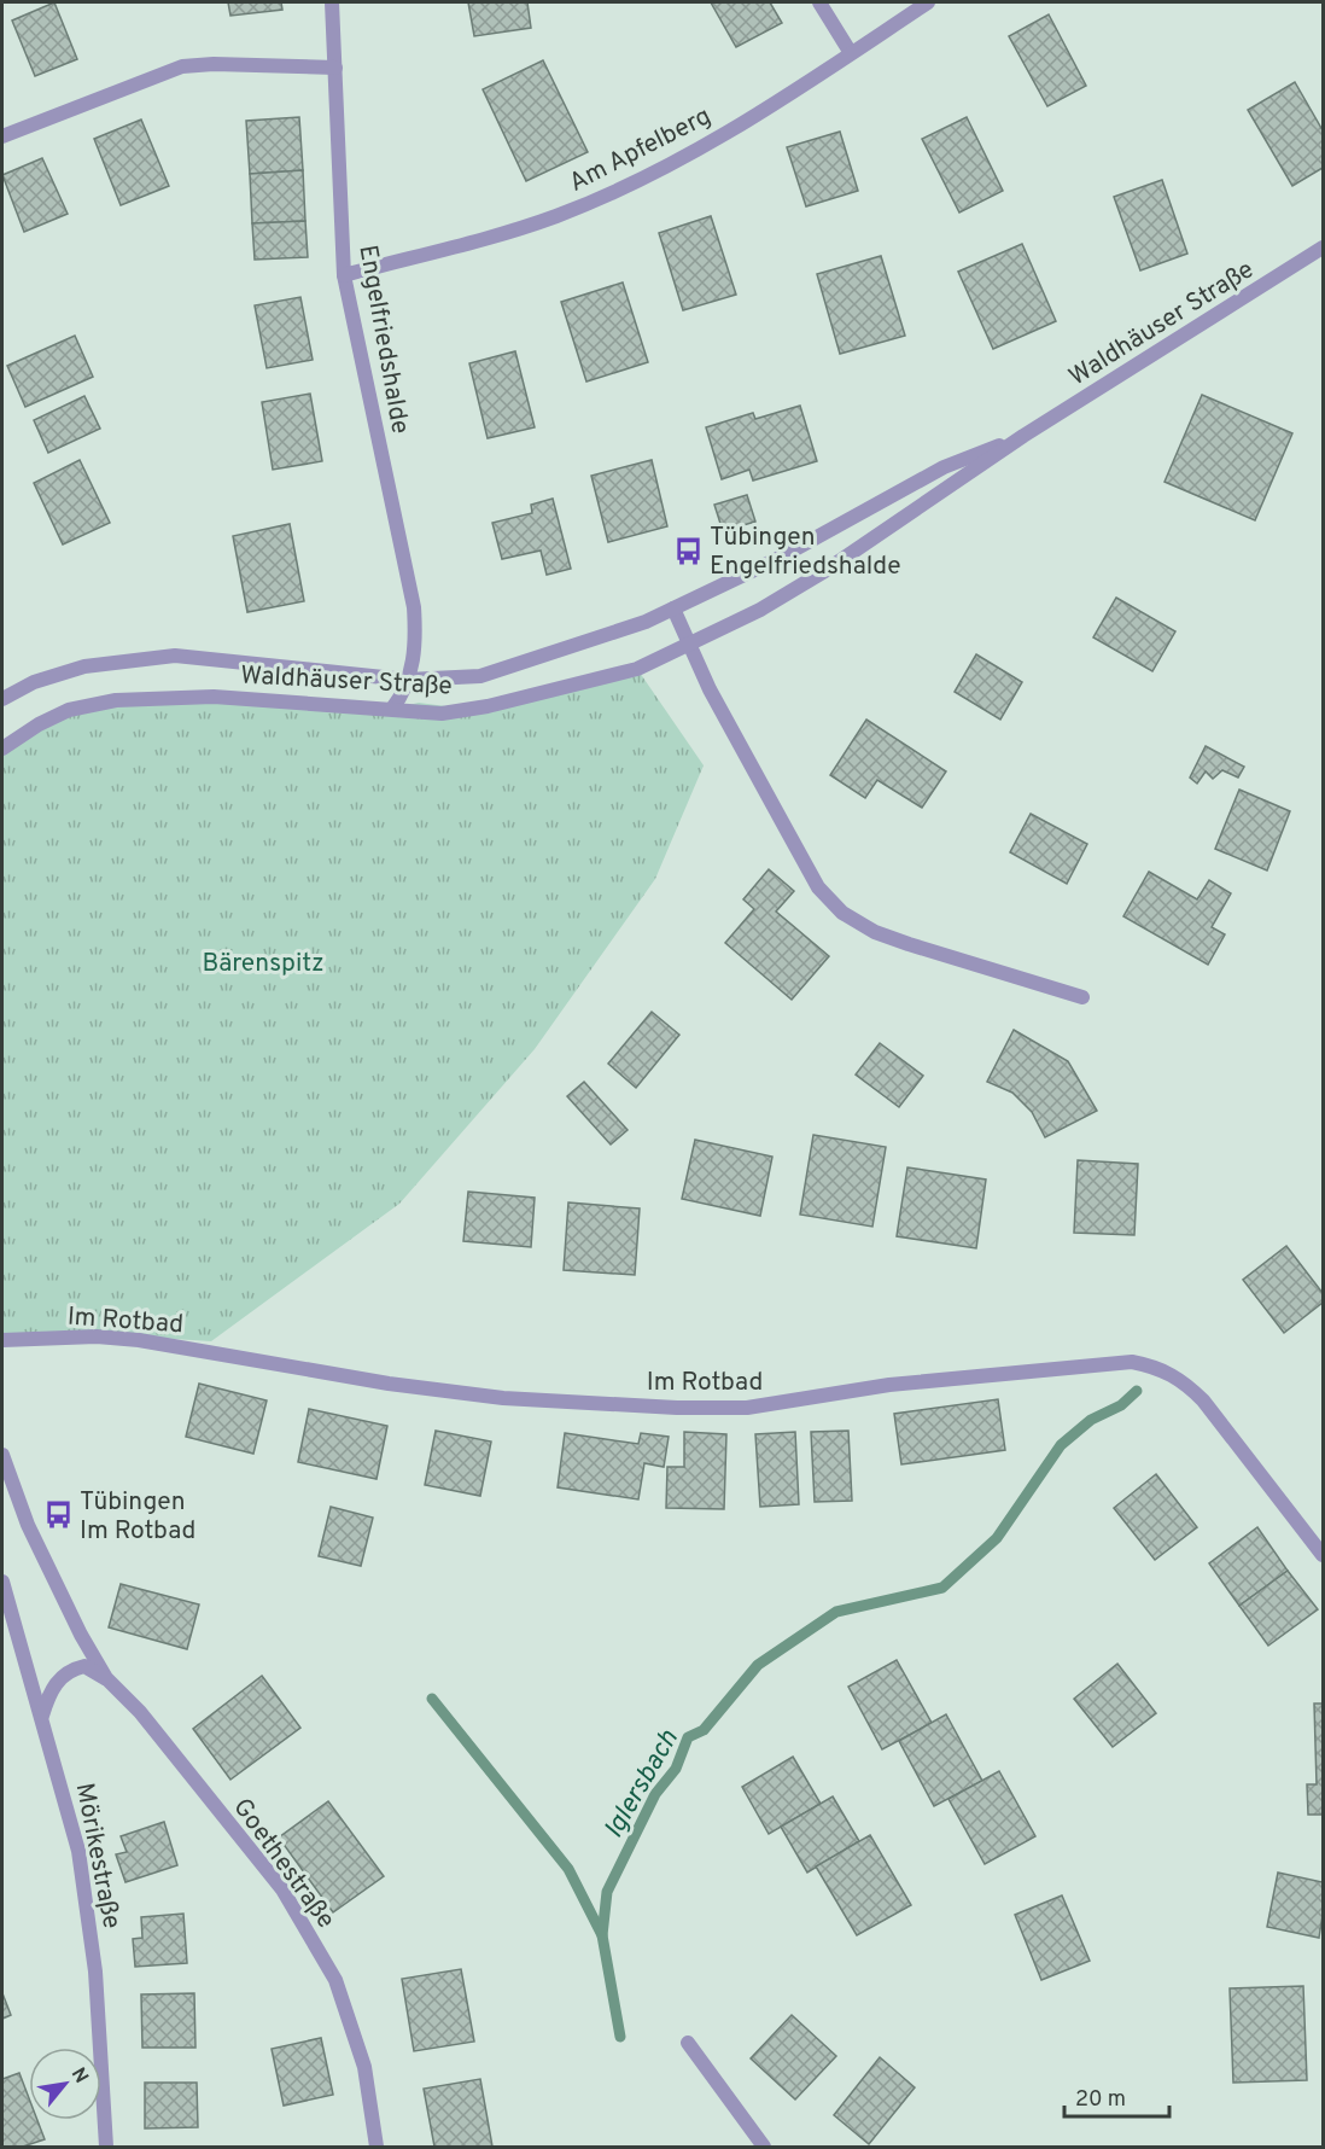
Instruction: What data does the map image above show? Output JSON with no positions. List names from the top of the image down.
{
  "streets": {
    "street": [
      "Am Apfelberg",
      "Waldhäuser Straße",
      "Engelfriedshalde",
      "Im Rotbad",
      "Mörikestraße",
      "Goethestraße"
    ]
  },
  "crossings": [
    ["Am Apfelberg", "Engelfriedshalde"],
    ["Waldhäuser Straße", "Engelfriedshalde"]
  ],
  "water": ["Iglersbach"],
  "parks": ["Bärenspitz"],
  "places": {
    "bus stop": ["Tübingen Engelfriedshalde", "Tübingen Im Rotbad"]
  },
  "scale_bar": "20 m",
  "north": "top right"
}
